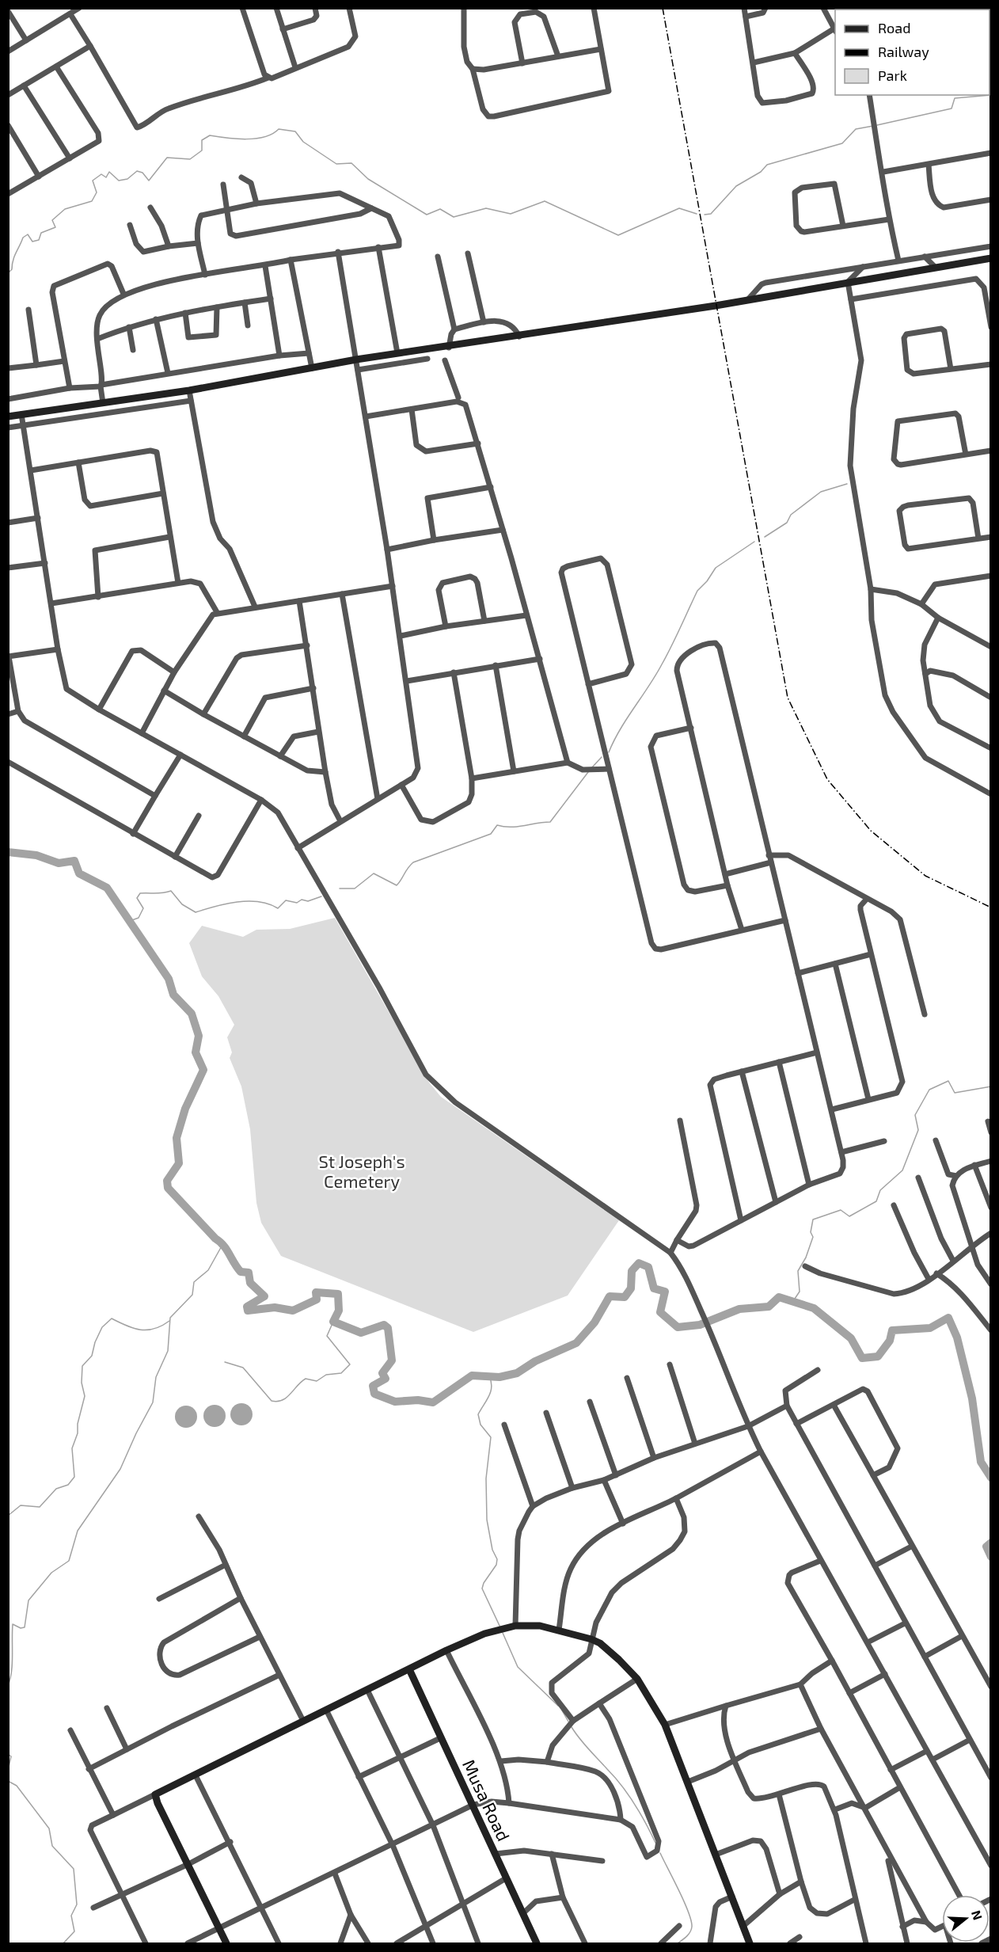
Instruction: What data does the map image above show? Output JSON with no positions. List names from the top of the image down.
{
  "streets": {
    "street": ["Musa Road"]
  },
  "parks": ["St Joseph's Cemetery"],
  "legend": ["Road", "Railway", "Park"],
  "north": "right"
}
